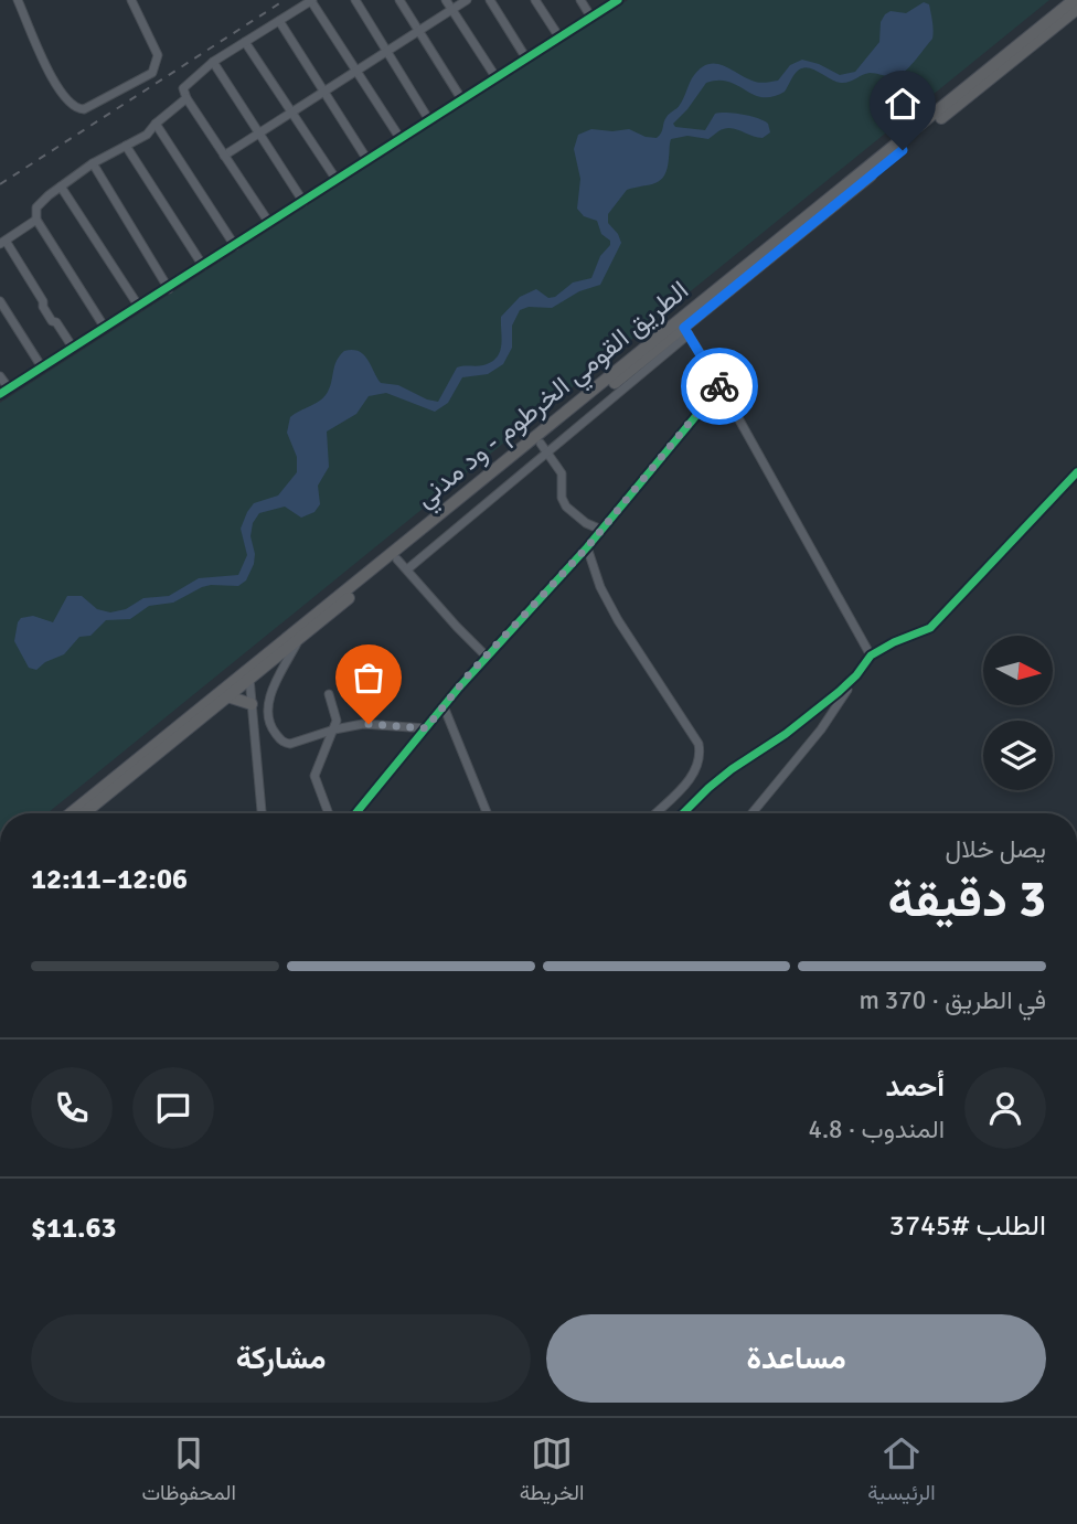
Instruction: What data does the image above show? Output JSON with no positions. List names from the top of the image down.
{
  "streets": {
    "highway": ["الطريق القومي الخرطوم - ود مدني"]
  },
  "north": "right",
  "page": {
    "heading": ["3 دقيقة", "يصل خلال", "12:06–12:11"],
    "panel": [
      "أحمد",
      "المندوب · 4.8",
      "الطلب #3745",
      "$11.63"
    ],
    "bar": "في الطريق · 370 m",
    "buttons": ["مساعدة", "مشاركة"],
    "tabs": ["الرئيسية", "الخريطة", "المحفوظات"]
  }
}
